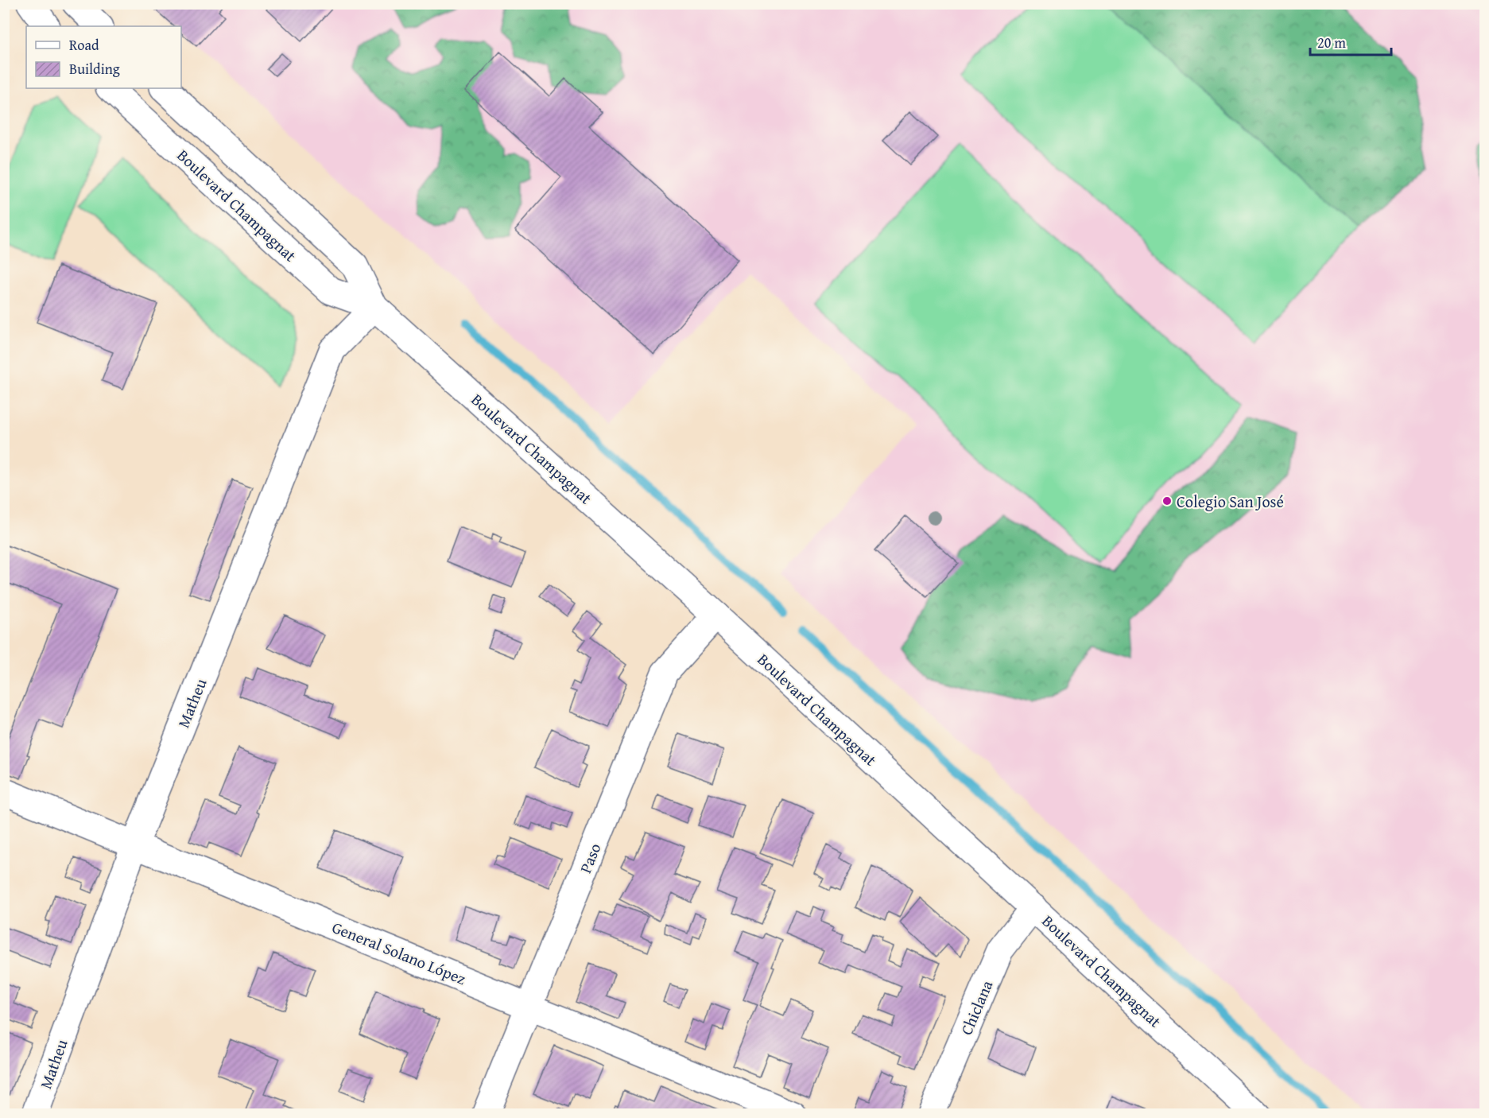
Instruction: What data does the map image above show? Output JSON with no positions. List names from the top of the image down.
{
  "streets": {
    "street": [
      "Boulevard Champagnat",
      "Matheu",
      "Paso",
      "General Solano López",
      "Chiclana"
    ]
  },
  "crossings": [
    ["Boulevard Champagnat", "Matheu"],
    ["Boulevard Champagnat", "Paso"],
    ["Boulevard Champagnat", "Chiclana"],
    ["Matheu", "General Solano López"],
    ["Paso", "General Solano López"]
  ],
  "places": ["Colegio San José"],
  "legend": ["Road", "Building"],
  "scale_bar": "20 m"
}
